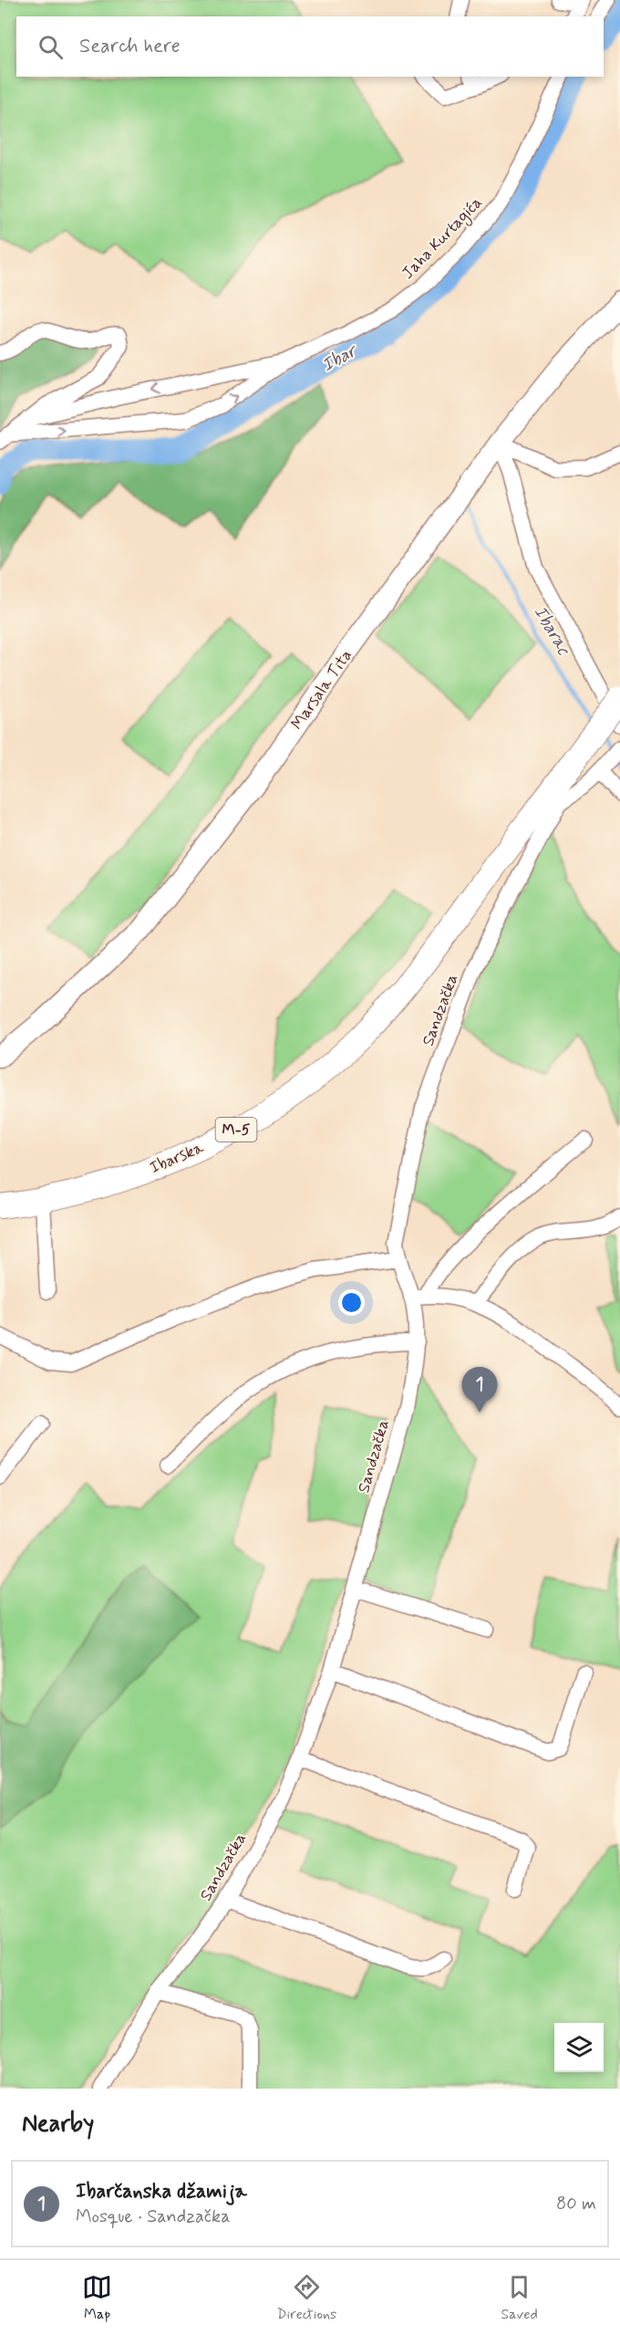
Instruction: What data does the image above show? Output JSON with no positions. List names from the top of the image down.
{
  "streets": {
    "main road": ["M-5", "Ibarska"],
    "street": ["Jaha Kurtagića", "Marsala Tita", "Sandzačka"]
  },
  "crossings": [
    ["Sandzačka", "M-5"],
    ["Sandzačka", "Ibarska"],
    ["M-5", "Ibarska"]
  ],
  "water": ["Ibar", "Ibarac"],
  "page": {
    "search": "Search here",
    "pins": "1",
    "heading": "Nearby",
    "list": [
      {
        "mark": "1",
        "name": "Ibarčanska džamija",
        "note": "Mosque · Sandzačka",
        "value": "80 m"
      }
    ],
    "nav": ["Map", "Directions", "Saved"]
  }
}
